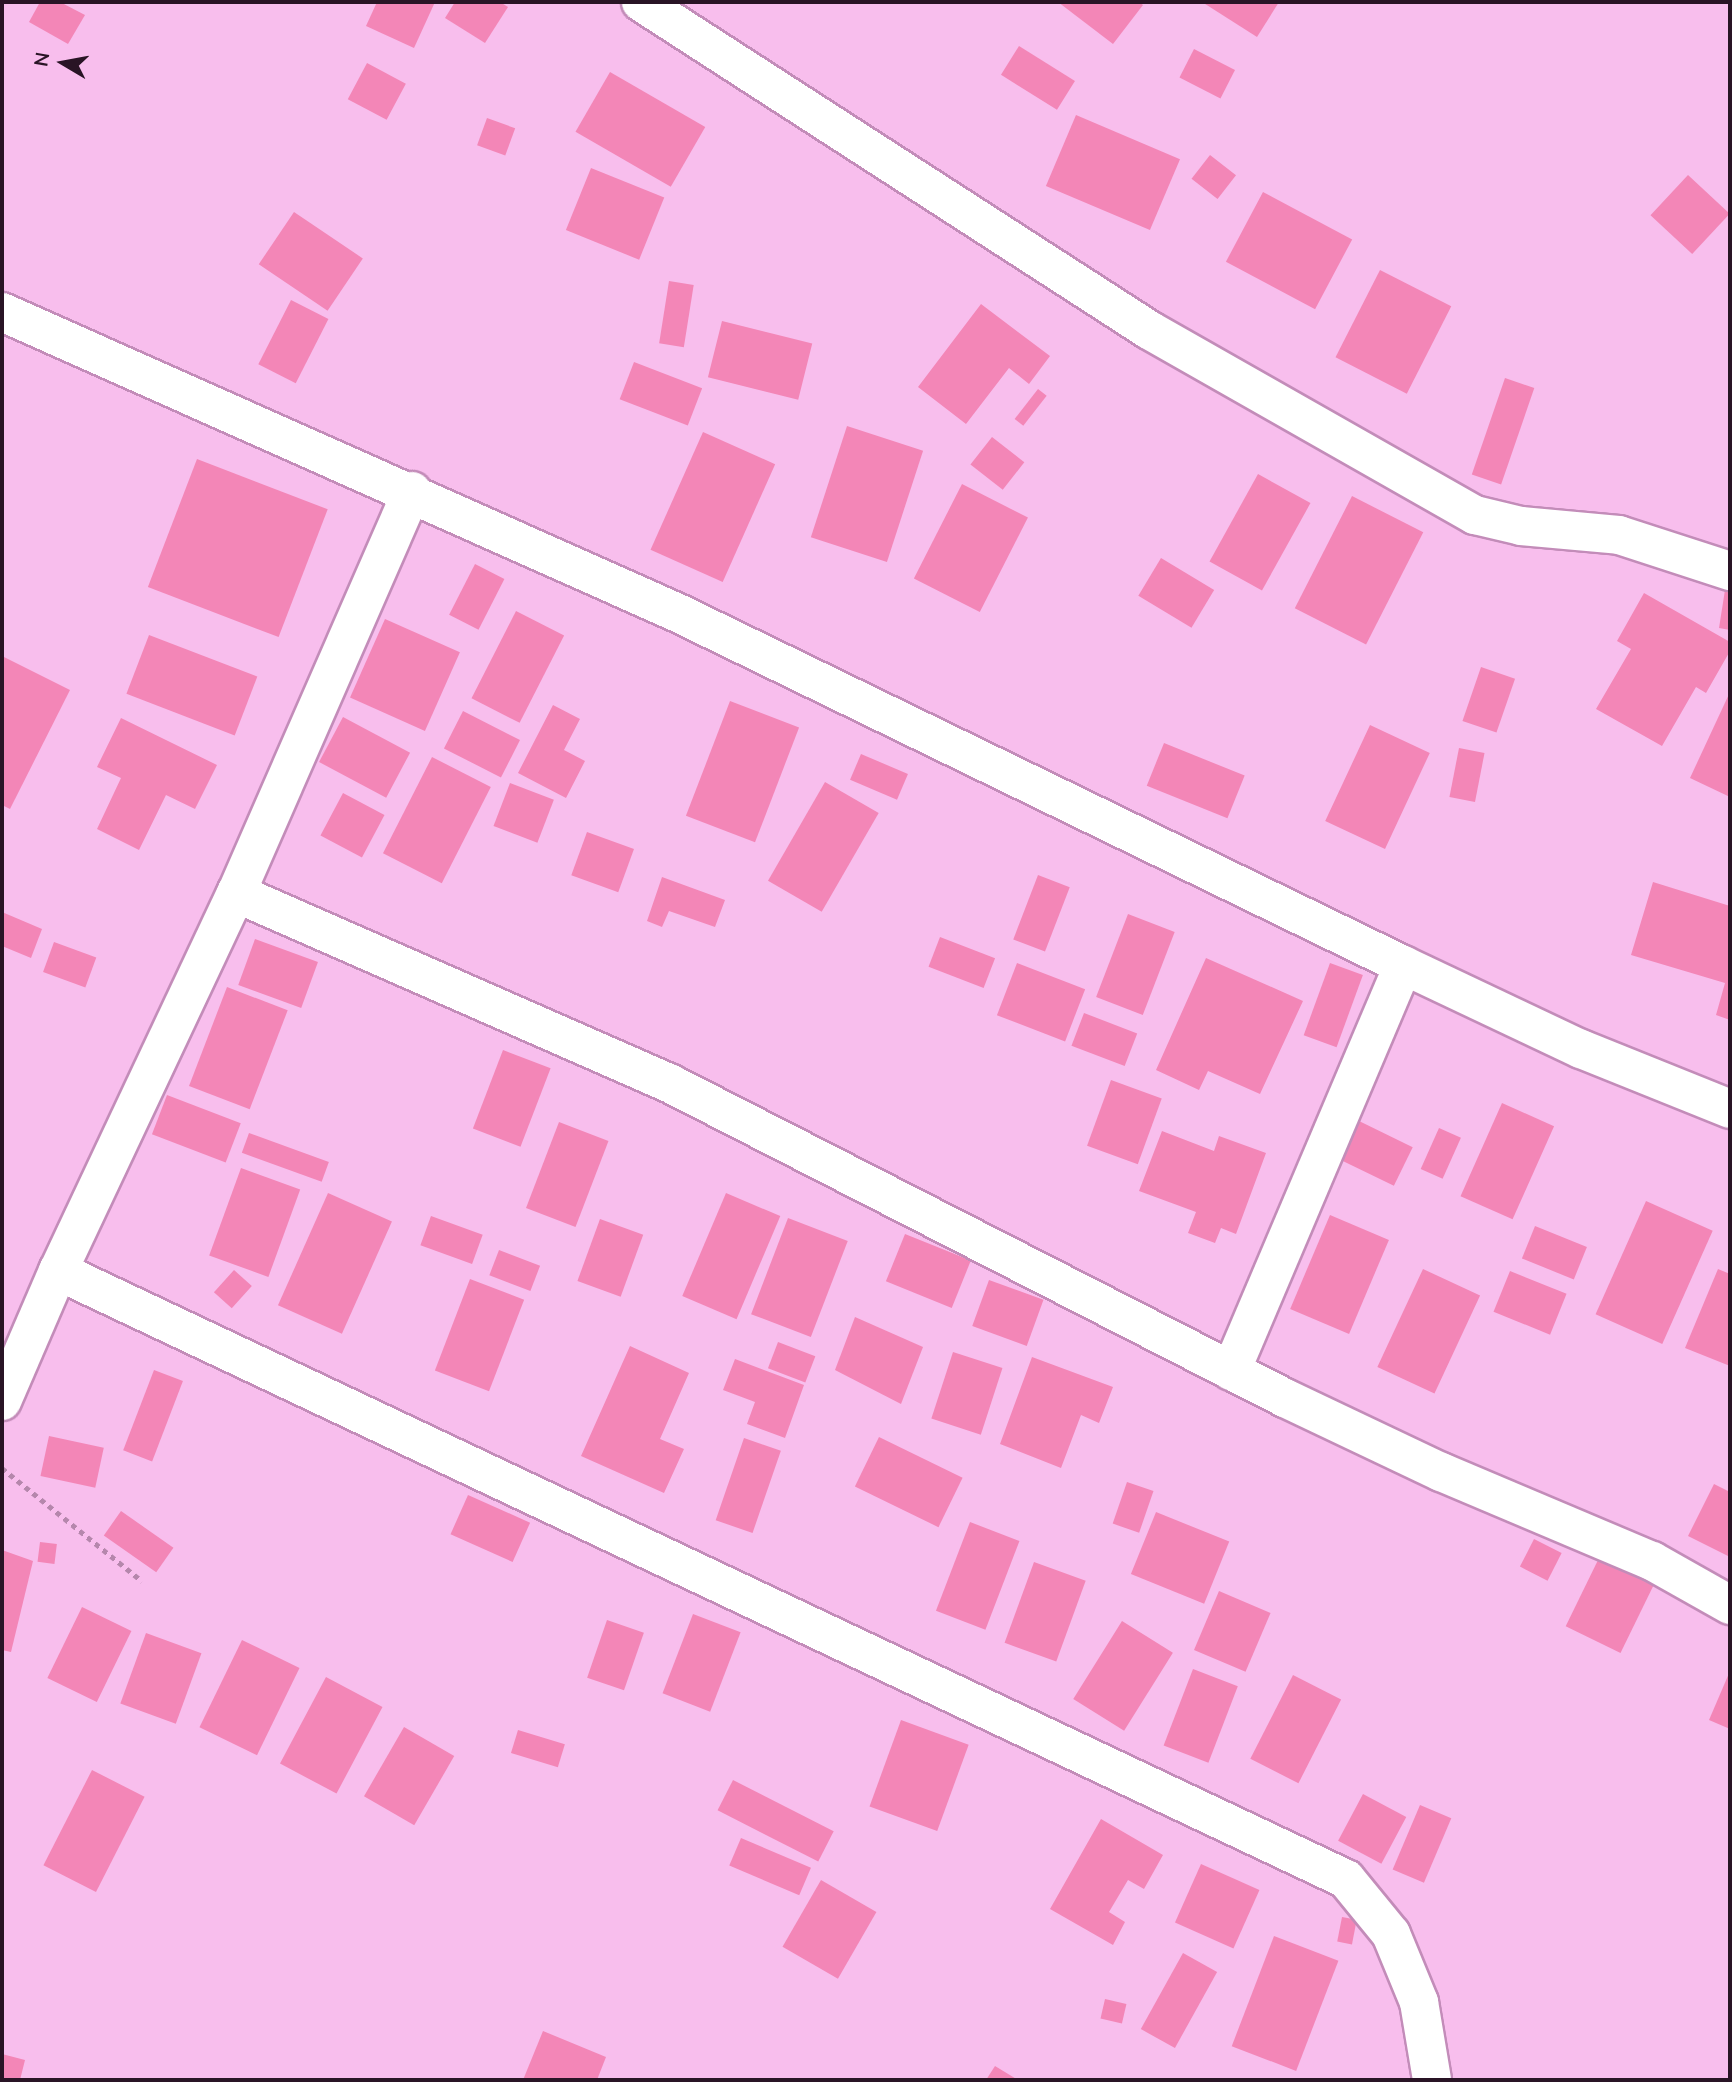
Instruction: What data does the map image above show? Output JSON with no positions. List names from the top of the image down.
{
  "north": "left"
}
